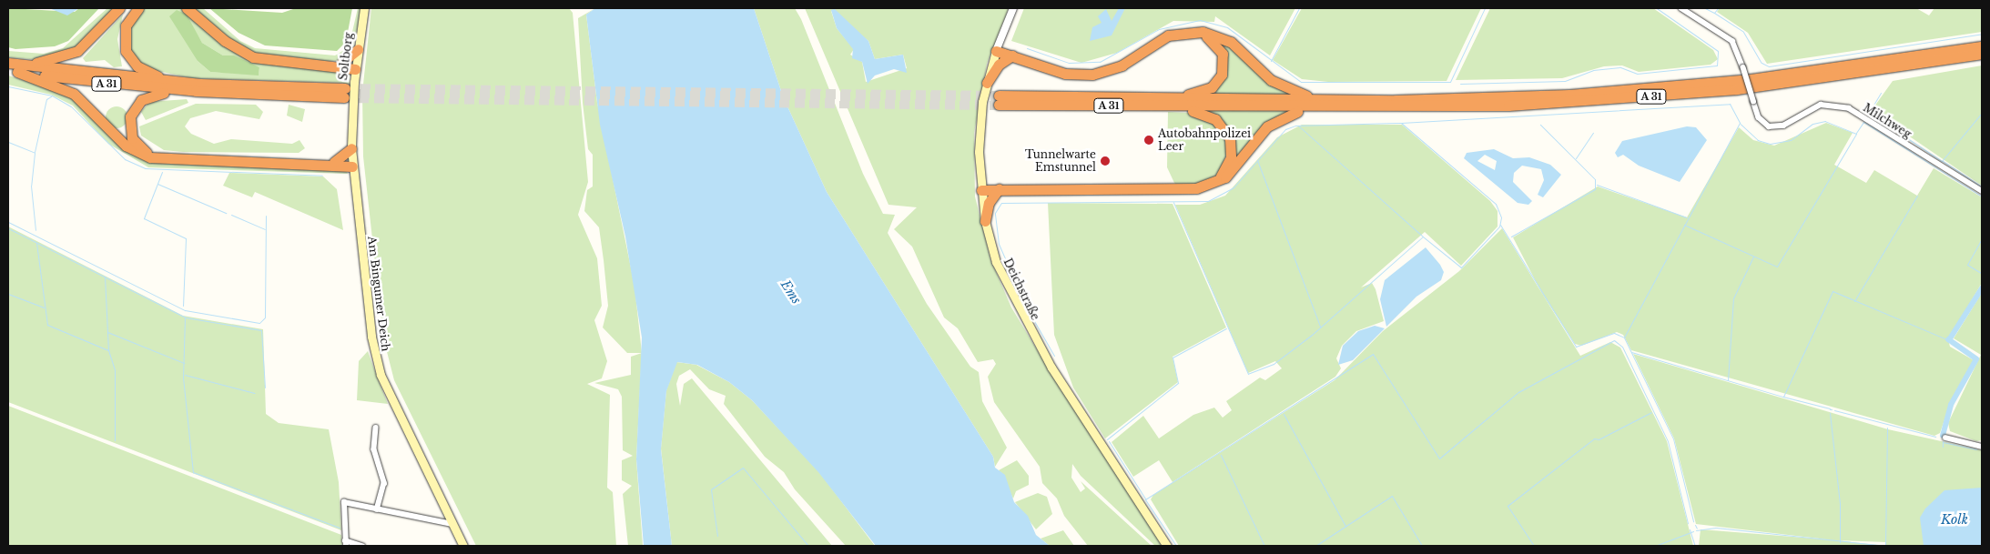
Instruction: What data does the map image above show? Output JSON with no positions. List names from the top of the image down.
{
  "streets": {
    "highway": ["A 31"],
    "main road": ["Soltborg", "Deichstraße", "Am Bingumer Deich"],
    "street": ["Milchweg"]
  },
  "crossings": [
    ["Soltborg", "Am Bingumer Deich"]
  ],
  "water": ["Ems", "Kolk"],
  "places": ["Autobahnpolizei Leer", "Tunnelwarte Emstunnel"]
}
